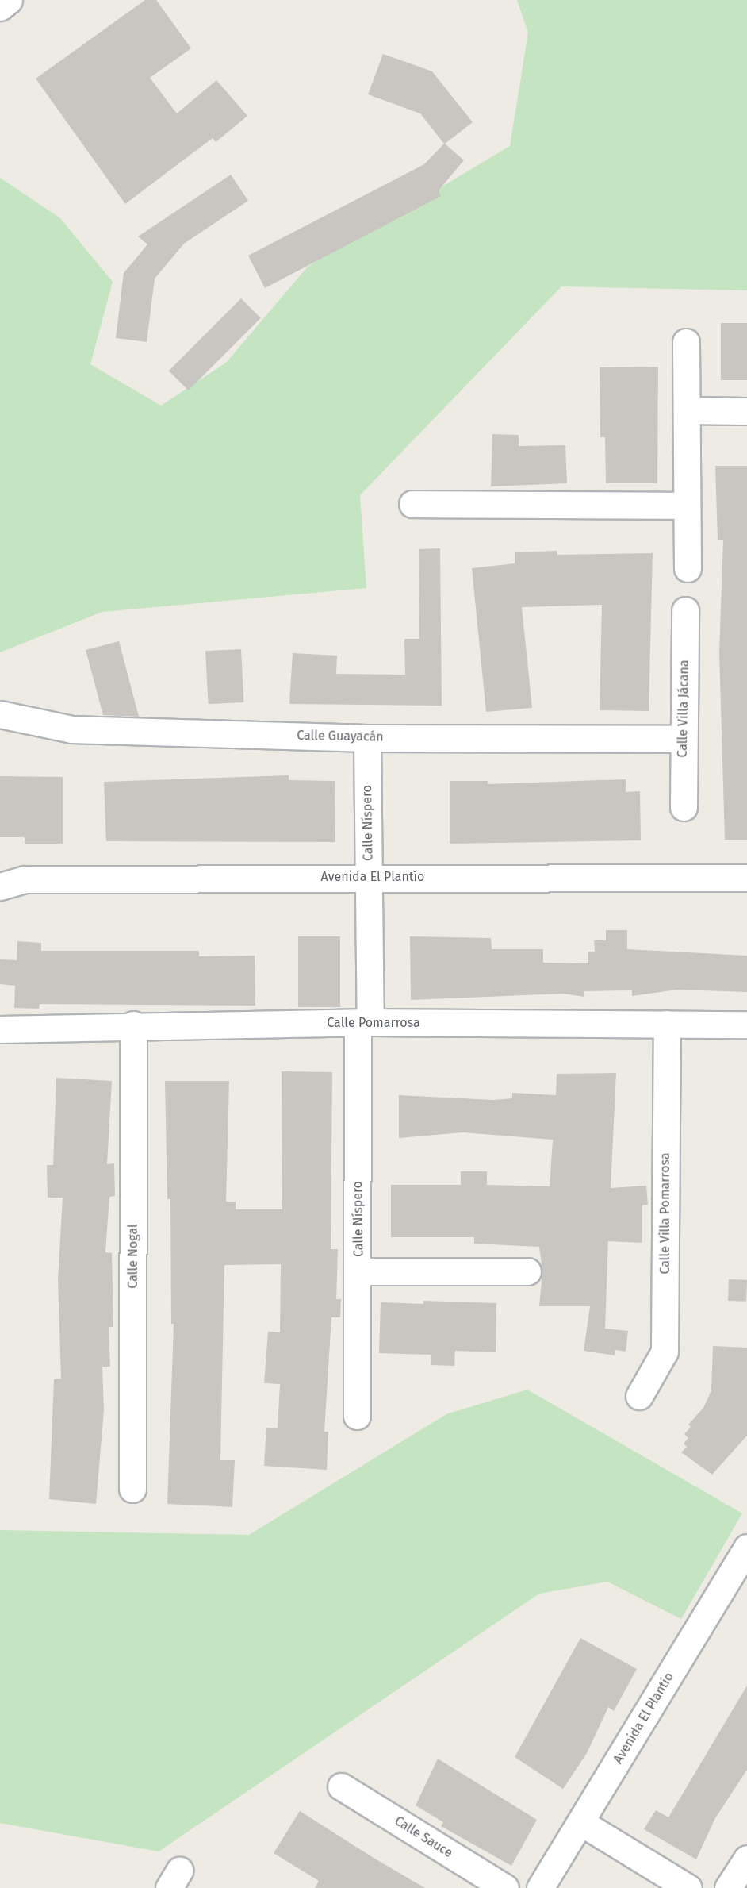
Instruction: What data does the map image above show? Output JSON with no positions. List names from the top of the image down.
{
  "streets": {
    "street": [
      "Calle Villa Jácana",
      "Calle Guayacán",
      "Calle Níspero",
      "Avenida El Plantío",
      "Calle Pomarrosa",
      "Calle Villa Pomarrosa",
      "Calle Nogal",
      "Calle Sauce"
    ]
  },
  "crossings": [
    ["Calle Villa Jácana", "Calle Guayacán"],
    ["Calle Guayacán", "Calle Níspero"],
    ["Calle Níspero", "Avenida El Plantío"],
    ["Calle Níspero", "Calle Pomarrosa"],
    ["Calle Pomarrosa", "Calle Villa Pomarrosa"],
    ["Calle Pomarrosa", "Calle Nogal"]
  ]
}
